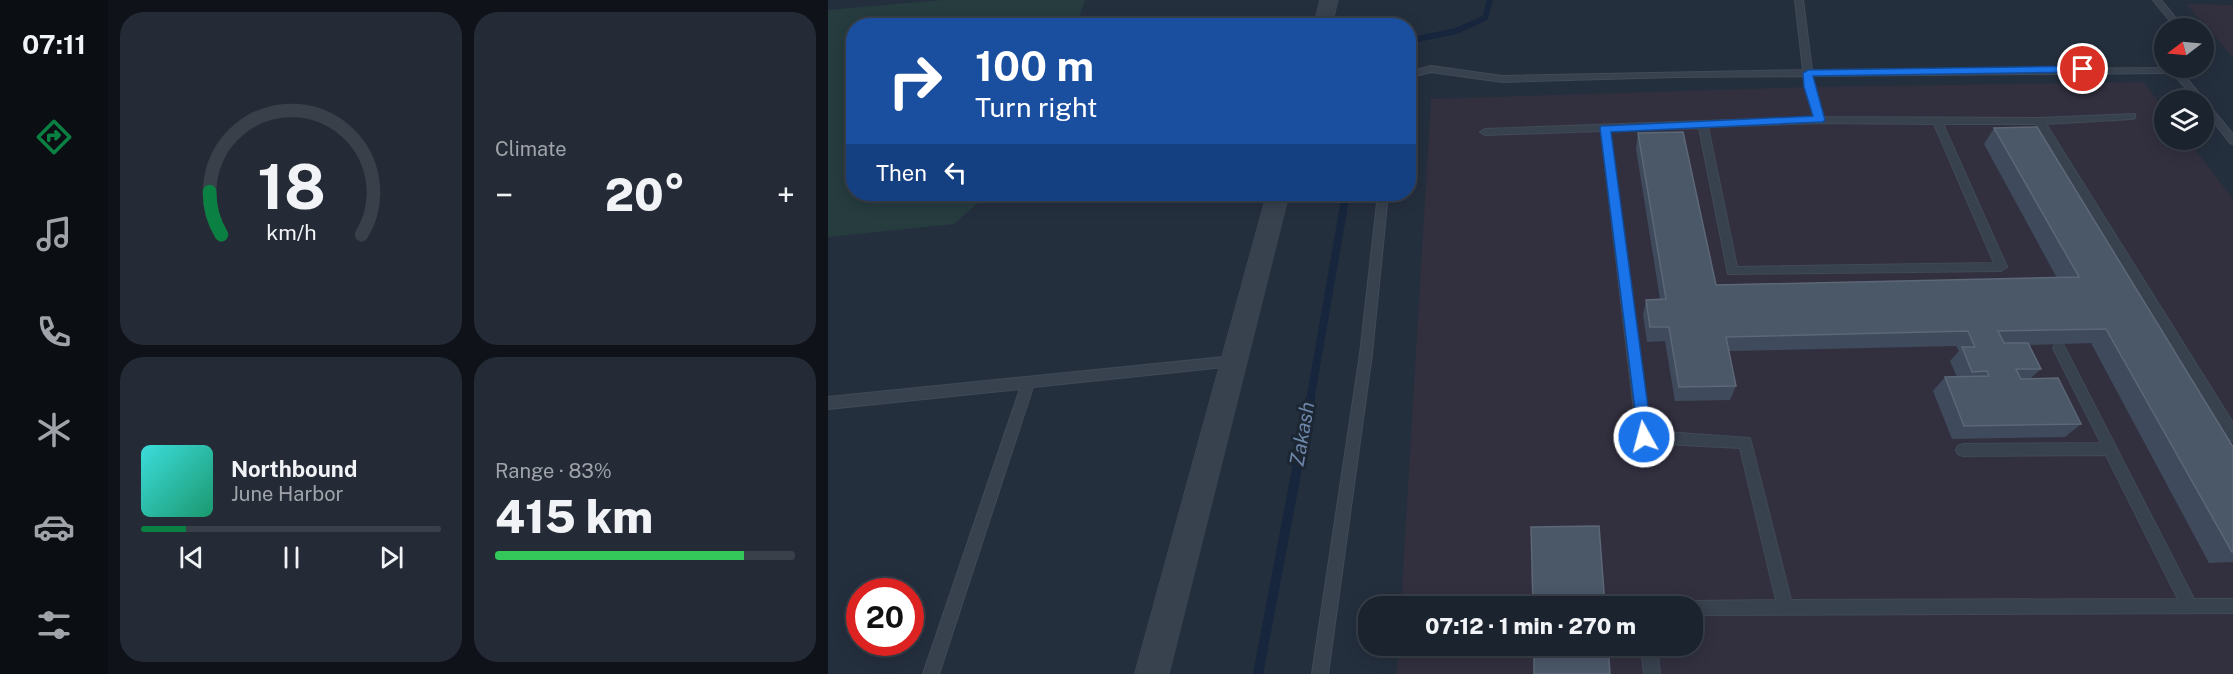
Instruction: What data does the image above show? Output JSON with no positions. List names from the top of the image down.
{
  "water": ["Zakash"],
  "north": "left",
  "page": {
    "tabs": "07:11",
    "tile": [
      "Climate",
      ["Range · 83%", "415 km"]
    ],
    "turn": ["100 m", "Turn right"],
    "then": "Then",
    "heat": ["−", "20°", "+"],
    "song": ["Northbound", "June Harbor"],
    "limit": "20",
    "trip": "07:12 · 1 min · 270 m",
    "gauge": ["18", "km/h"]
  }
}
